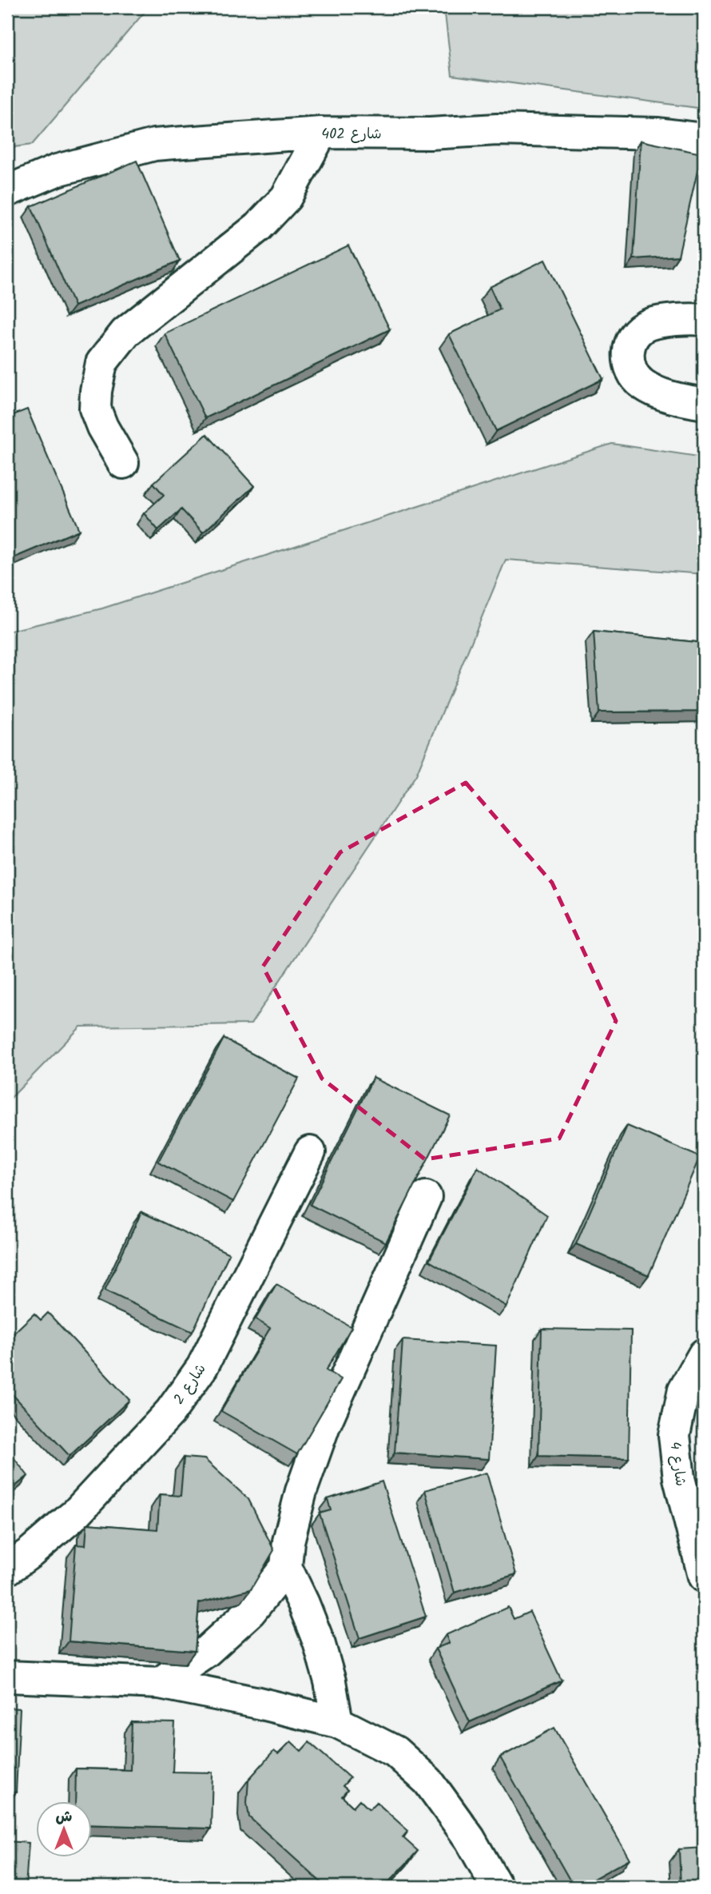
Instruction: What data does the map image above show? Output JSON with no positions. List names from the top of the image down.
{
  "streets": {
    "street": ["شارع 402", "شارع 2", "شارع 4"]
  },
  "north": "top"
}
